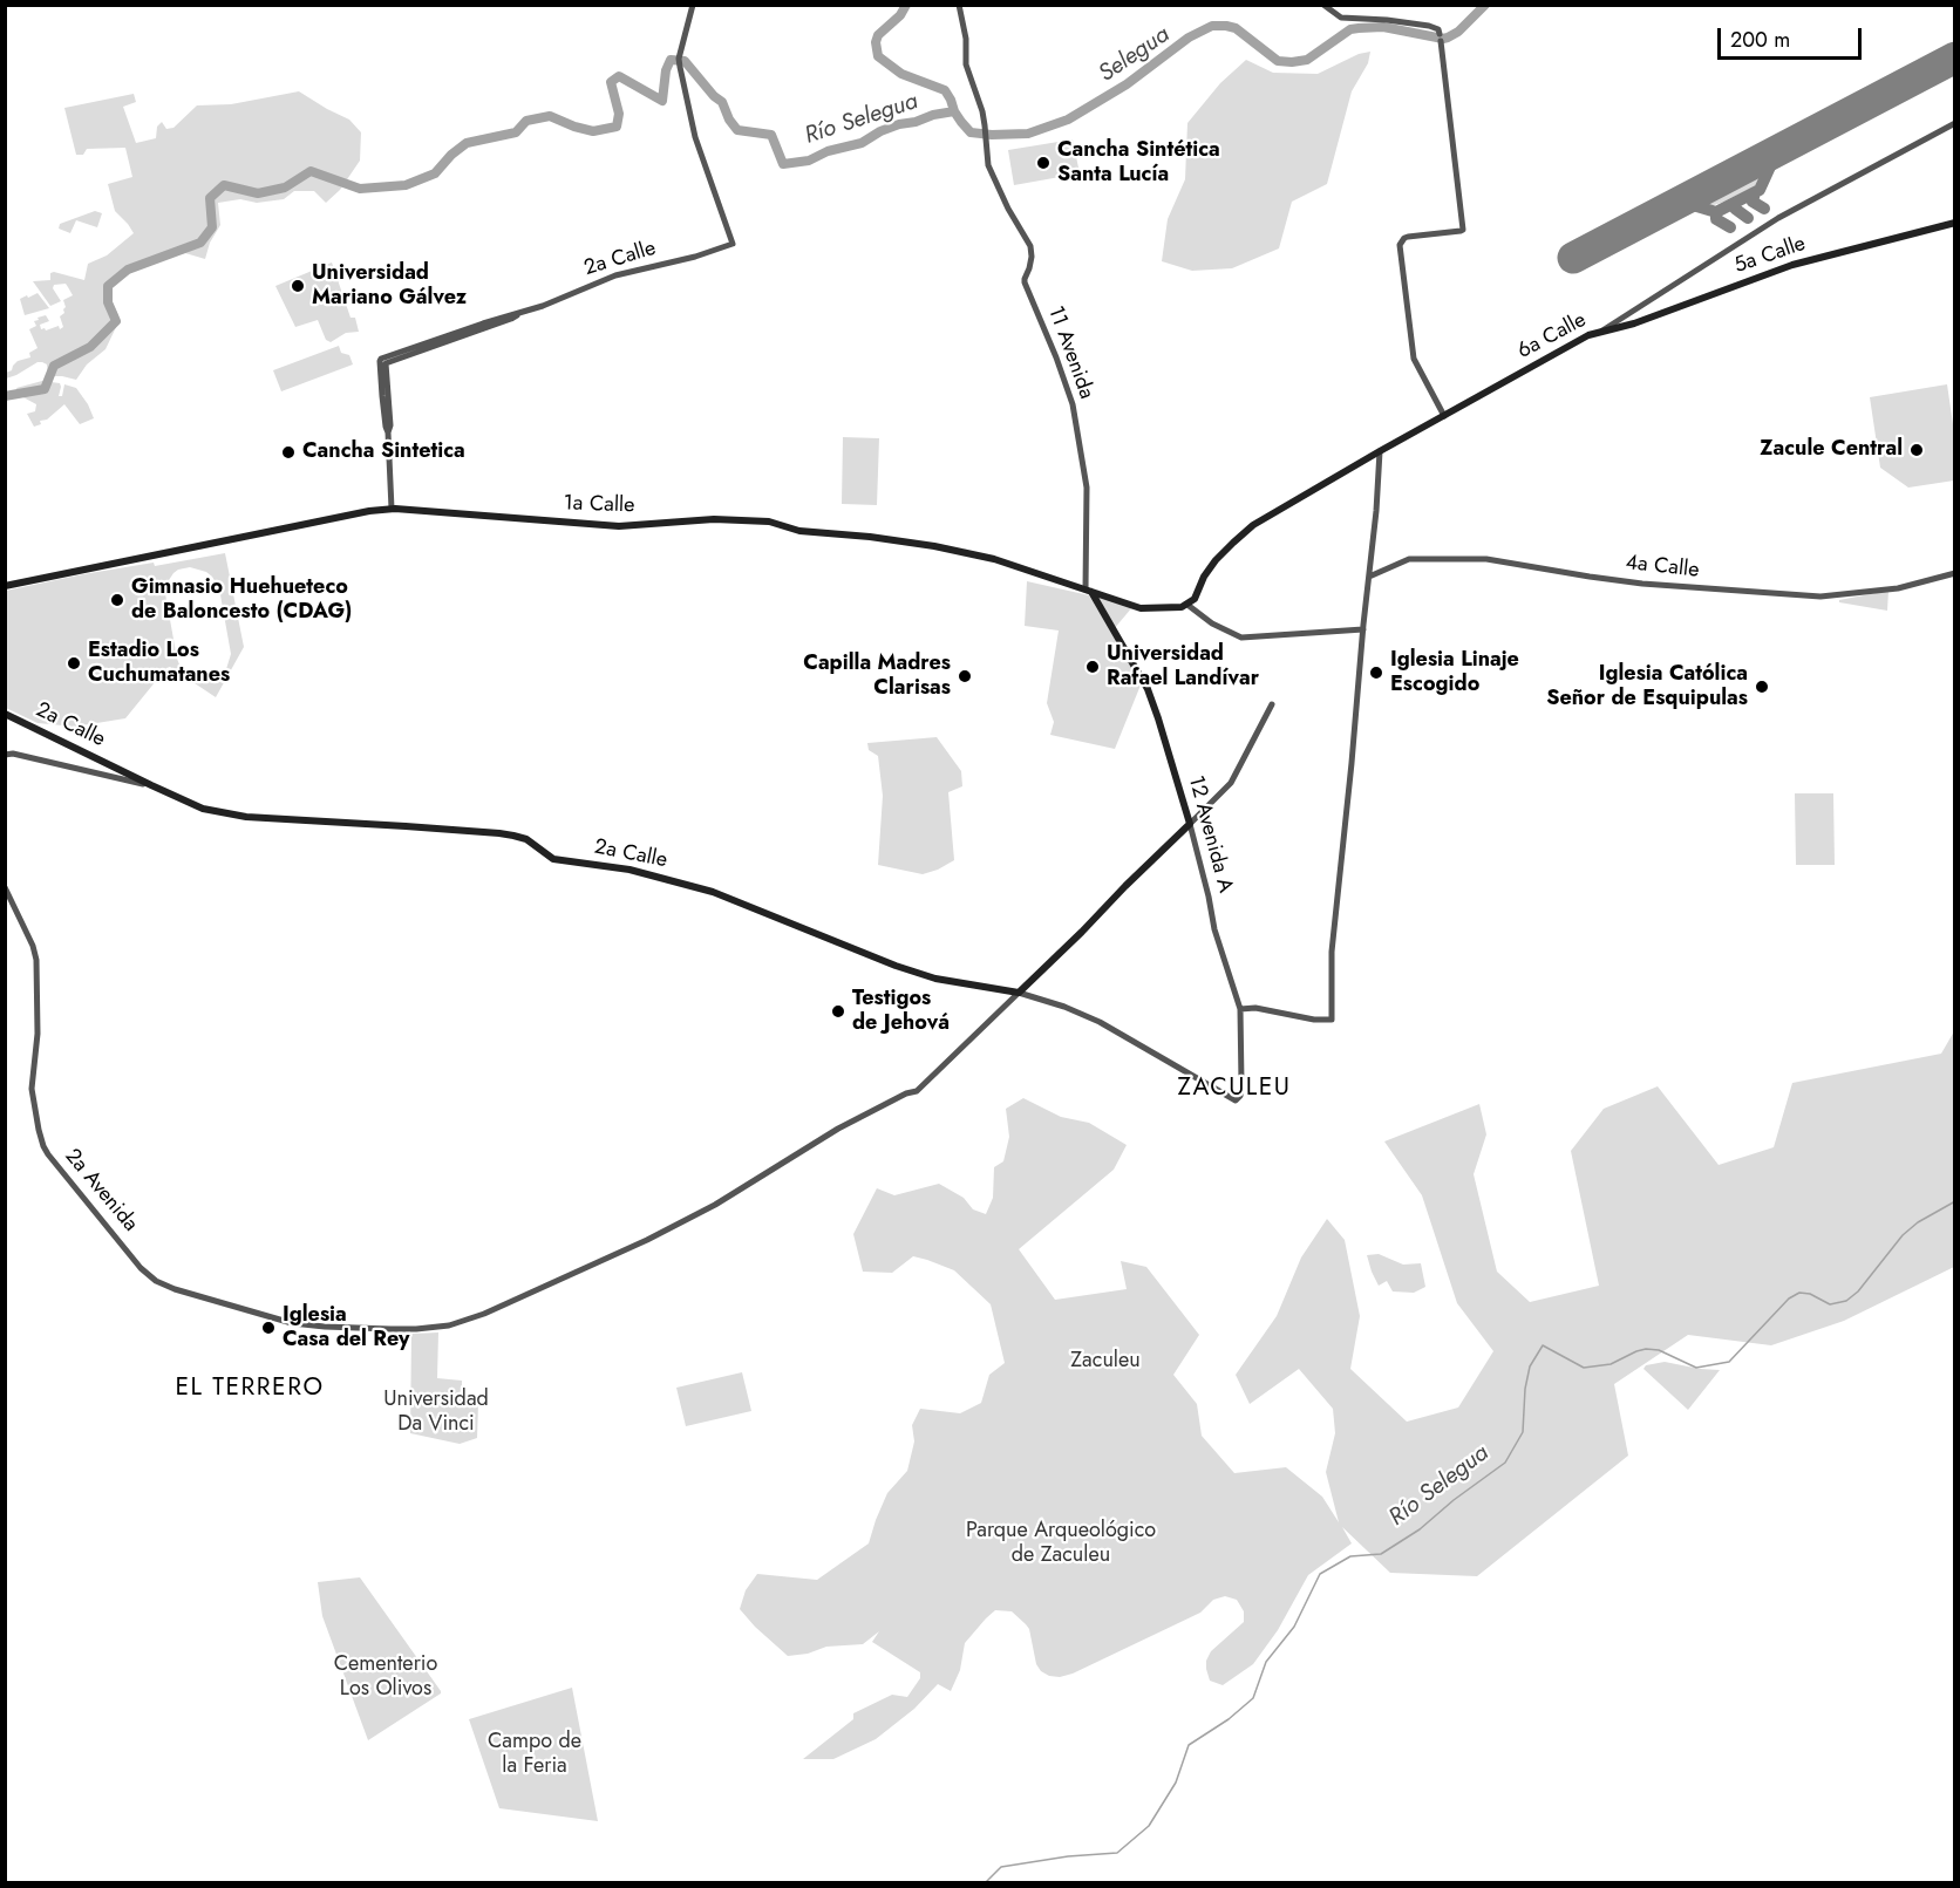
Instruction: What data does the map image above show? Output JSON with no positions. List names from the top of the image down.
{
  "streets": {
    "main road": [
      "5a Calle",
      "2a Calle",
      "6a Calle",
      "1a Calle",
      "12 Avenida A"
    ],
    "street": ["11 Avenida", "4a Calle", "2a Avenida"]
  },
  "crossings": [
    ["5a Calle", "6a Calle"],
    ["2a Calle", "1a Calle"],
    ["2a Calle", "12 Avenida A"],
    ["2a Calle", "2a Avenida"],
    ["6a Calle", "1a Calle"],
    ["11 Avenida", "1a Calle"],
    ["11 Avenida", "12 Avenida A"],
    ["1a Calle", "12 Avenida A"]
  ],
  "districts": ["ZACULEU", "EL TERRERO"],
  "water": ["Selegua", "Río Selegua"],
  "parks": [
    "Zaculeu",
    "Universidad Da Vinci",
    "Parque Arqueológico de Zaculeu",
    "Cementerio Los Olivos",
    "Campo de la Feria"
  ],
  "places": [
    "Cancha Sintética Santa Lucía",
    "Universidad Mariano Gálvez",
    "Zacule Central",
    "Cancha Sintetica",
    "Gimnasio Huehueteco de Baloncesto (CDAG)",
    "Estadio Los Cuchumatanes",
    "Universidad Rafael Landívar",
    "Iglesia Linaje Escogido",
    "Capilla Madres Clarisas",
    "Iglesia Católica Señor de Esquipulas",
    "Testigos de Jehová",
    "Iglesia Casa del Rey"
  ],
  "scale_bar": "200 m"
}
